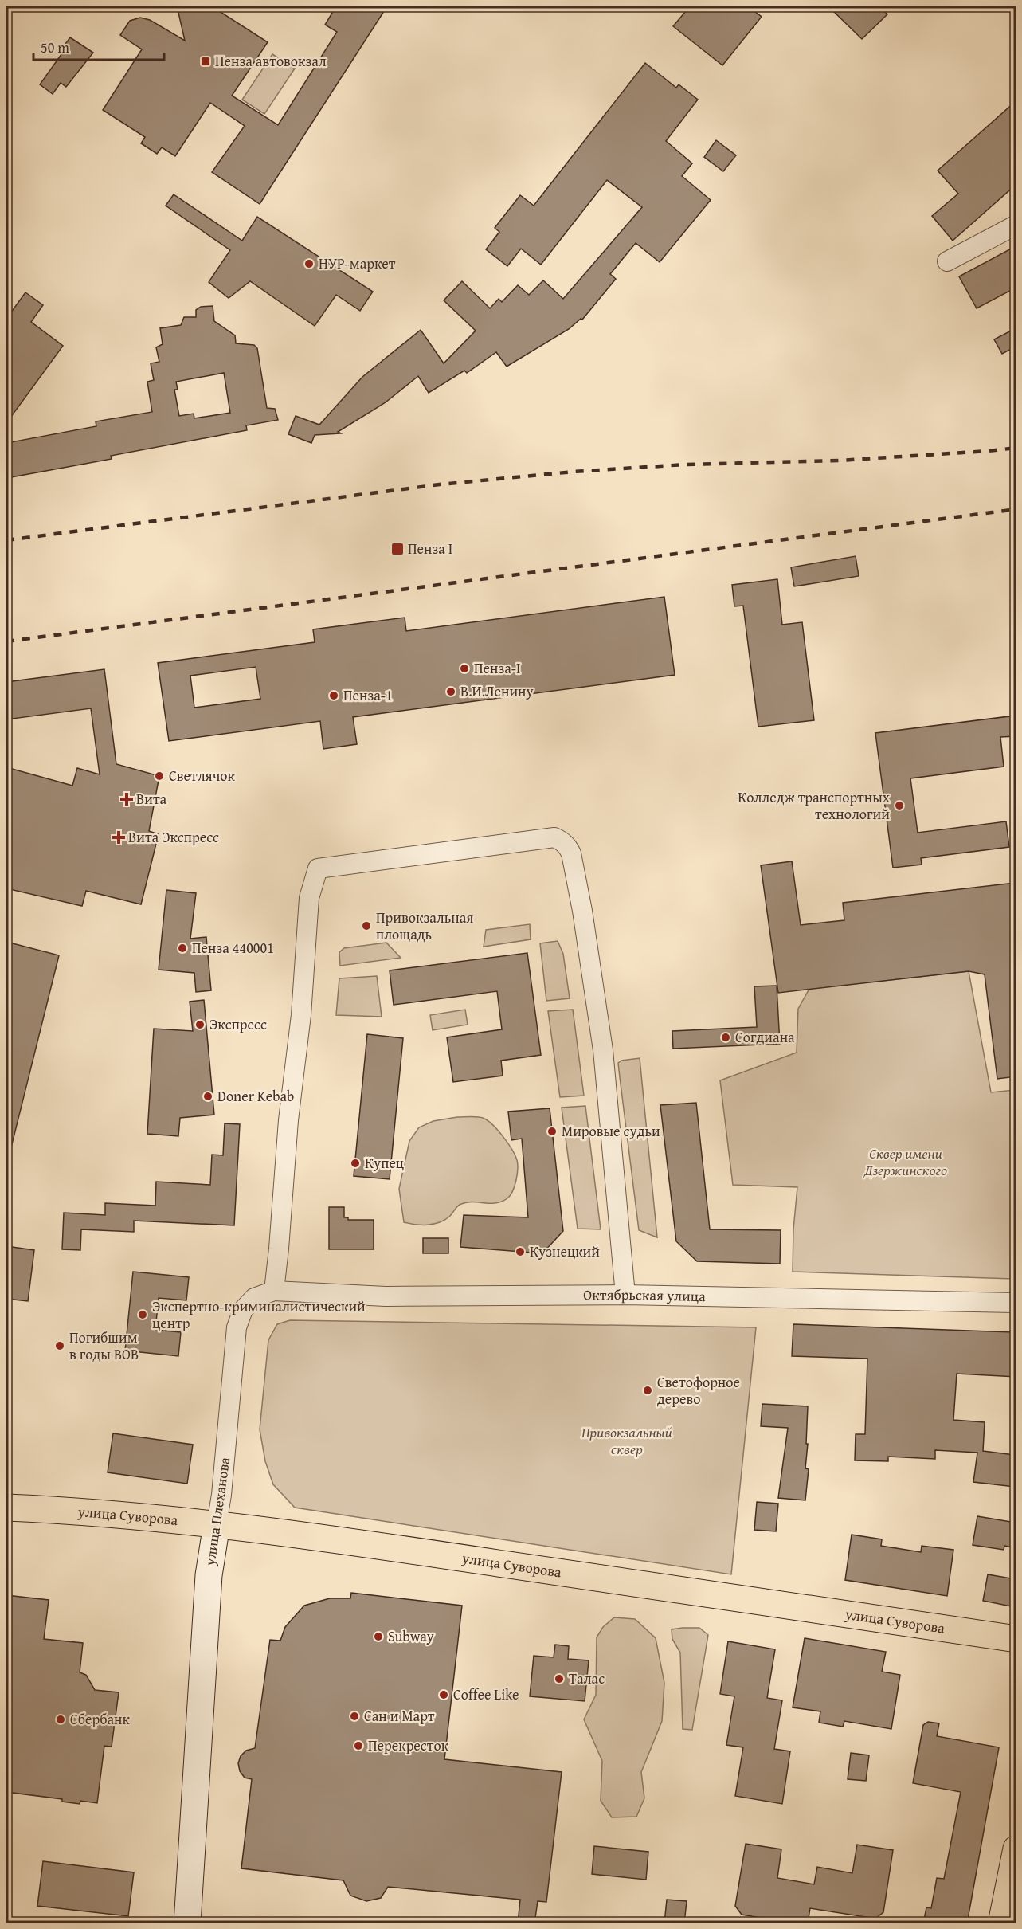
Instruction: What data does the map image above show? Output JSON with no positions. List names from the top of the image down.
{
  "streets": {
    "main road": ["улица Плеханова", "улица Суворова"],
    "street": ["Октябрьская улица"]
  },
  "crossings": [
    ["Октябрьская улица", "улица Плеханова"],
    ["улица Плеханова", "улица Суворова"]
  ],
  "parks": ["Сквер имени Дзержинского", "Привокзальный сквер"],
  "places": {
    "transit": ["Пенза автовокзал", "Пенза I"],
    "other": [
      "НУР-маркет",
      "Пенза-I",
      "В.И.Ленину",
      "Пенза-1",
      "Светлячок",
      "Колледж транспортных технологий",
      "Привокзальная площадь",
      "Пенза 440001",
      "Экспресс",
      "Согдиана",
      "Doner Kebab",
      "Мировые судьи",
      "Купец",
      "Кузнецкий",
      "Экспертно-криминалистический центр",
      "Погибшим в годы ВОВ",
      "Светофорное дерево",
      "Subway",
      "Талас",
      "Coffee Like",
      "Сан и Март",
      "Сбербанк",
      "Перекресток"
    ],
    "health": ["Вита", "Вита Экспресс"]
  },
  "scale_bar": "50 m"
}
